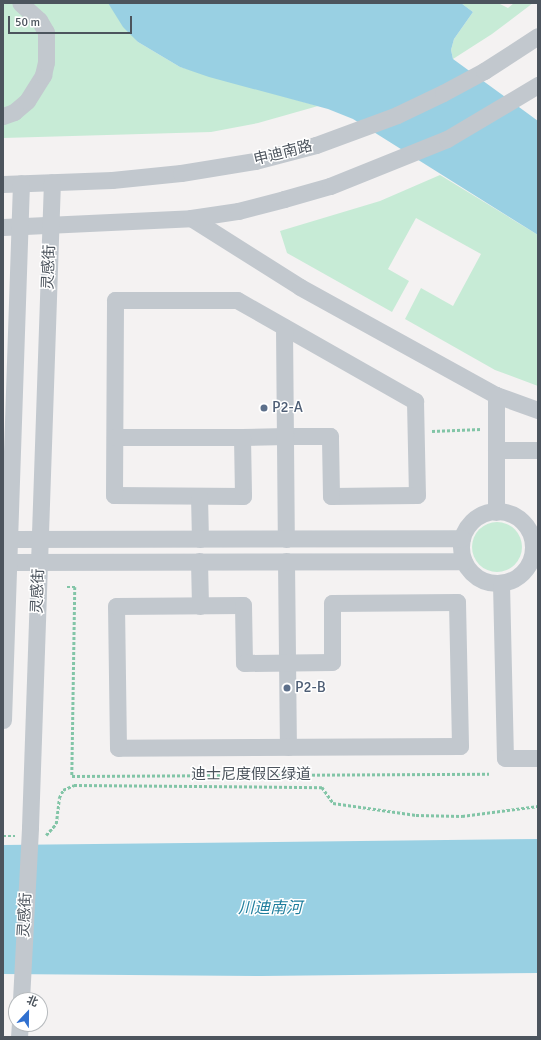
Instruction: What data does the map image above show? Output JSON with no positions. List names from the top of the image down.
{
  "streets": {
    "street": ["申迪南路", "灵感街"],
    "path": ["迪士尼度假区绿道"]
  },
  "crossings": [
    ["申迪南路", "灵感街"]
  ],
  "water": ["川迪南河"],
  "places": ["P2-A", "P2-B"],
  "scale_bar": "50 m",
  "north": "top"
}
